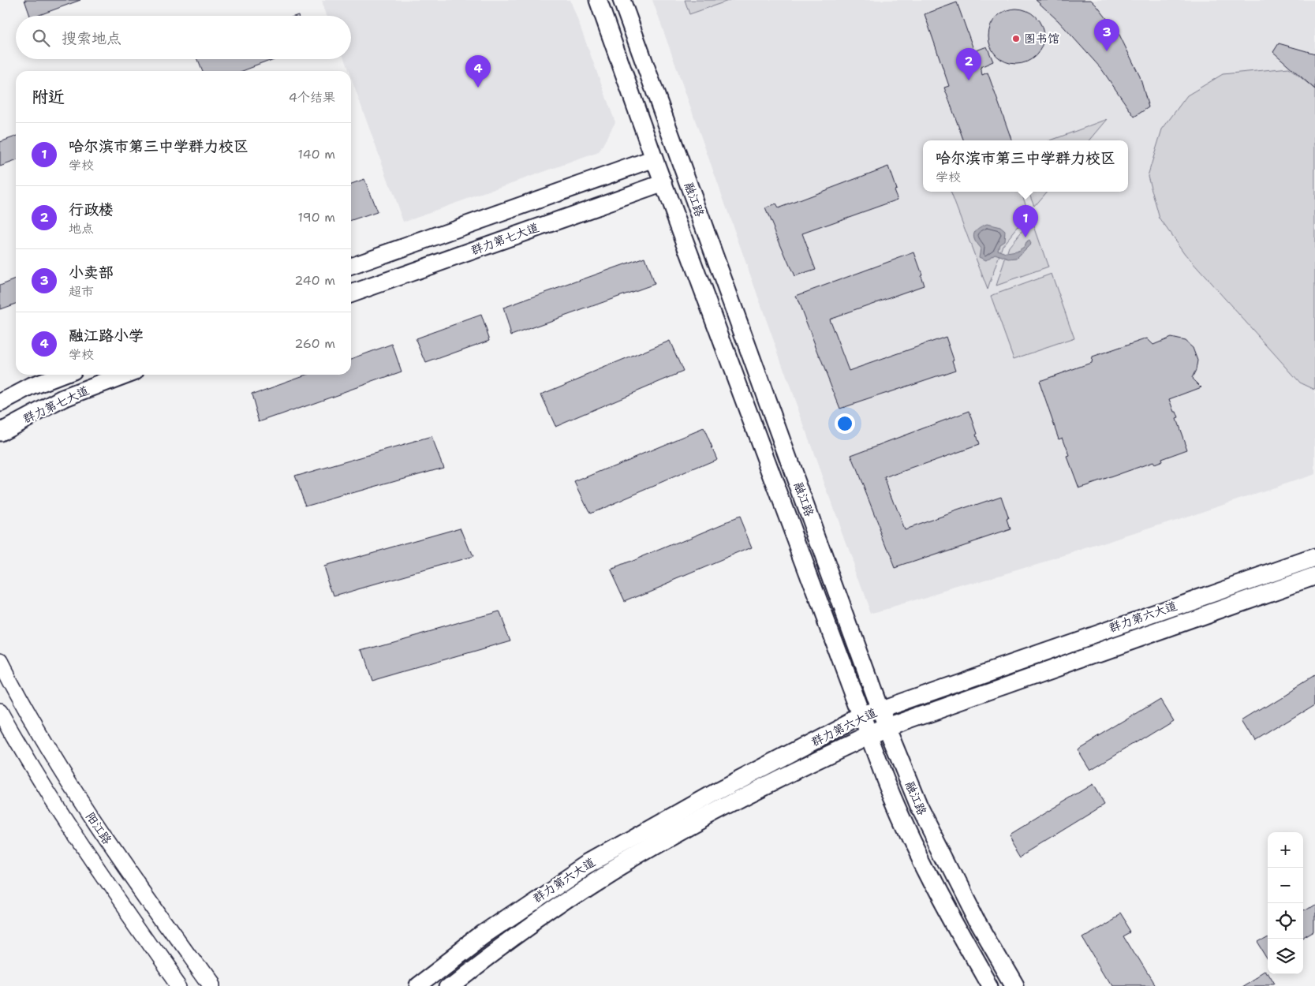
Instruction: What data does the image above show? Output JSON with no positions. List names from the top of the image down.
{
  "streets": {
    "main road": ["融江路", "群力第七大道", "群力第六大道"],
    "street": ["阳江路"]
  },
  "crossings": [
    ["融江路", "群力第七大道"],
    ["融江路", "群力第六大道"]
  ],
  "places": ["图书馆"],
  "page": {
    "search": "搜索地点",
    "pins": [
      "3",
      "2",
      "4",
      "1"
    ],
    "heading": ["附近", "4个结果"],
    "list": [
      {
        "mark": "1",
        "name": "哈尔滨市第三中学群力校区",
        "note": "学校",
        "value": "140 m"
      },
      {
        "mark": "2",
        "name": "行政楼",
        "note": "地点",
        "value": "190 m"
      },
      {
        "mark": "3",
        "name": "小卖部",
        "note": "超市",
        "value": "240 m"
      },
      {
        "mark": "4",
        "name": "融江路小学",
        "note": "学校",
        "value": "260 m"
      }
    ],
    "popup": ["哈尔滨市第三中学群力校区", "学校"],
    "map_buttons": ["+", "−"]
  }
}
